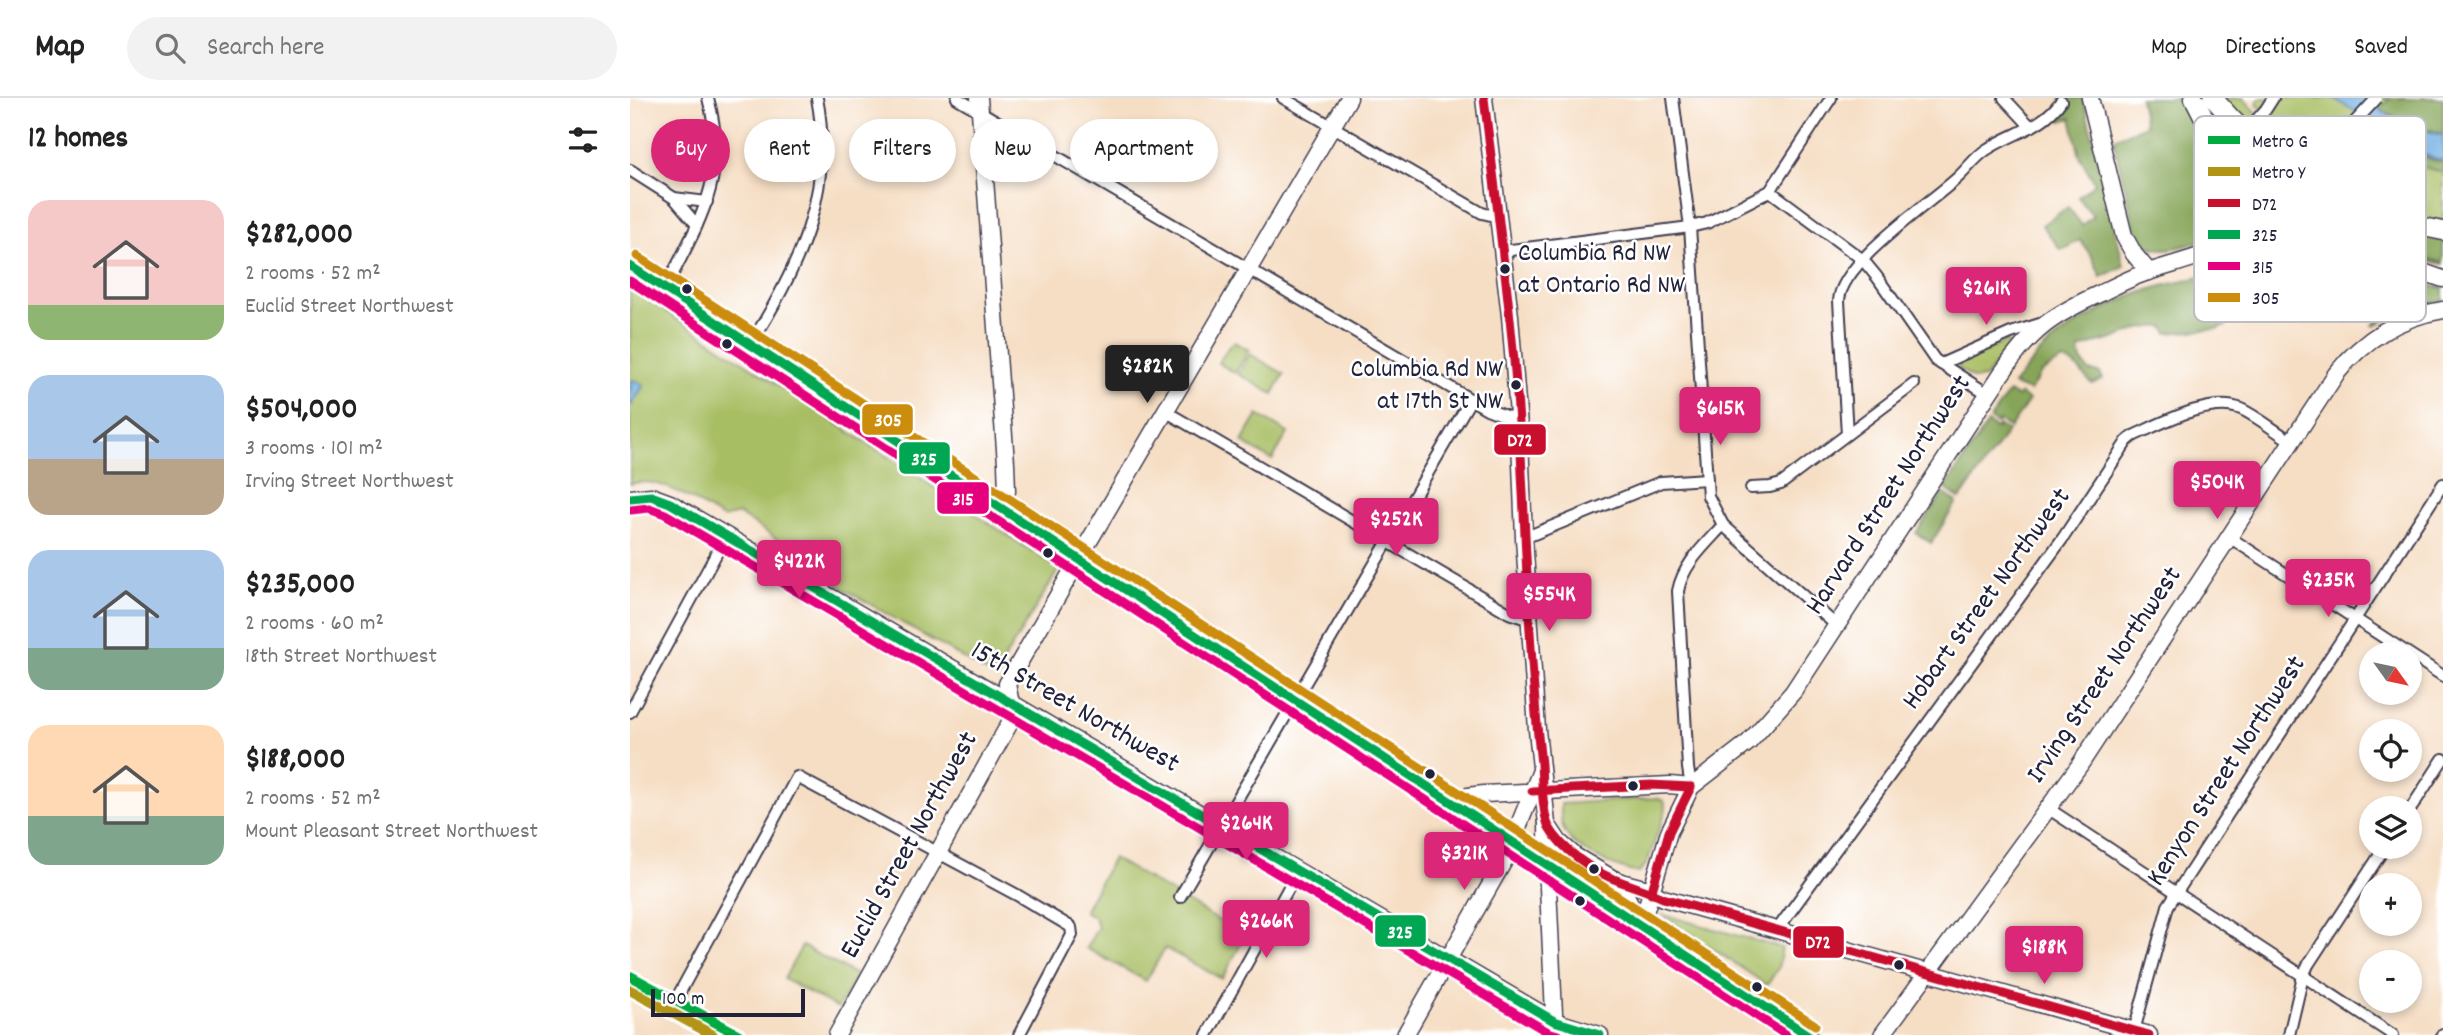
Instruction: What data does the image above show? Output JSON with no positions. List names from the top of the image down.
{
  "streets": {
    "street": [
      "Harvard Street Northwest",
      "Hobart Street Northwest",
      "Irving Street Northwest",
      "15th Street Northwest",
      "Kenyon Street Northwest",
      "Euclid Street Northwest"
    ]
  },
  "crossings": [
    ["Hobart Street Northwest", "Irving Street Northwest"],
    ["15th Street Northwest", "Euclid Street Northwest"]
  ],
  "places": ["Columbia Rd NW at Ontario Rd NW", "Columbia Rd NW at 17th St NW"],
  "lines": [
    "transit line D72",
    "transit line 305",
    "transit line 325",
    "transit line 315",
    "metro line G",
    "metro line Y"
  ],
  "legend": [
    "Metro G",
    "Metro Y",
    "D72",
    "325",
    "315",
    "305"
  ],
  "scale_bar": "100 m",
  "north": "bottom right",
  "page": {
    "header": "Map",
    "search": "Search here",
    "nav": ["Map", "Directions", "Saved"],
    "heading": "12 homes",
    "chip": [
      "Buy",
      "Rent",
      "Filters",
      "New",
      "Apartment"
    ],
    "list": [
      {
        "name": "$282,000",
        "note": "2 rooms · 52 m² · Euclid Street Northwest"
      },
      {
        "name": "$504,000",
        "note": "3 rooms · 101 m² · Irving Street Northwest"
      },
      {
        "name": "$235,000",
        "note": "2 rooms · 60 m² · 18th Street Northwest"
      },
      {
        "name": "$188,000",
        "note": "2 rooms · 52 m² · Mount Pleasant Street Northwest"
      }
    ],
    "price": [
      "$261K",
      "$282K",
      "$615K",
      "$504K",
      "$252K",
      "$422K",
      "$235K",
      "$554K",
      "$264K",
      "$321K",
      "$266K",
      "$188K"
    ],
    "map_buttons": ["+", "−"],
    "scale": "100 m"
  }
}
